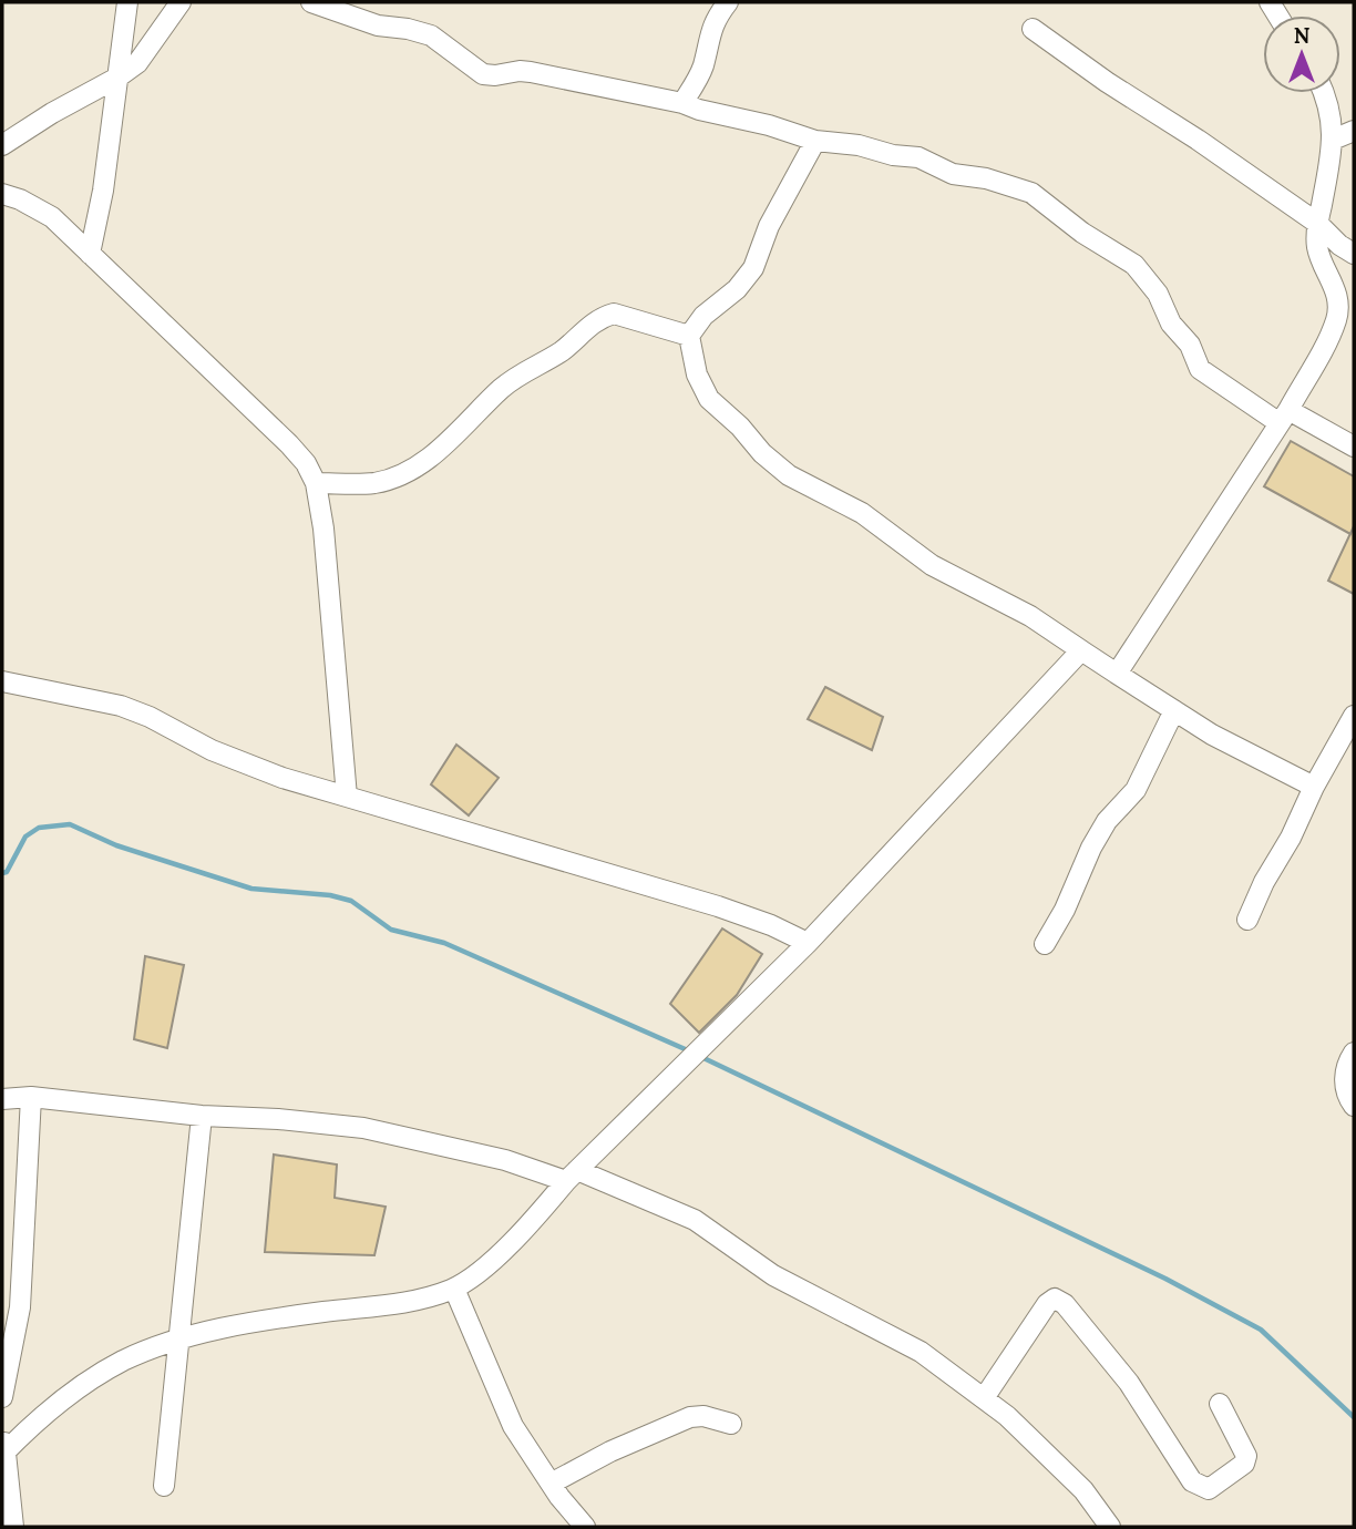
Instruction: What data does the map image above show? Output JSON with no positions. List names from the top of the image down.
{
  "north": "top"
}
